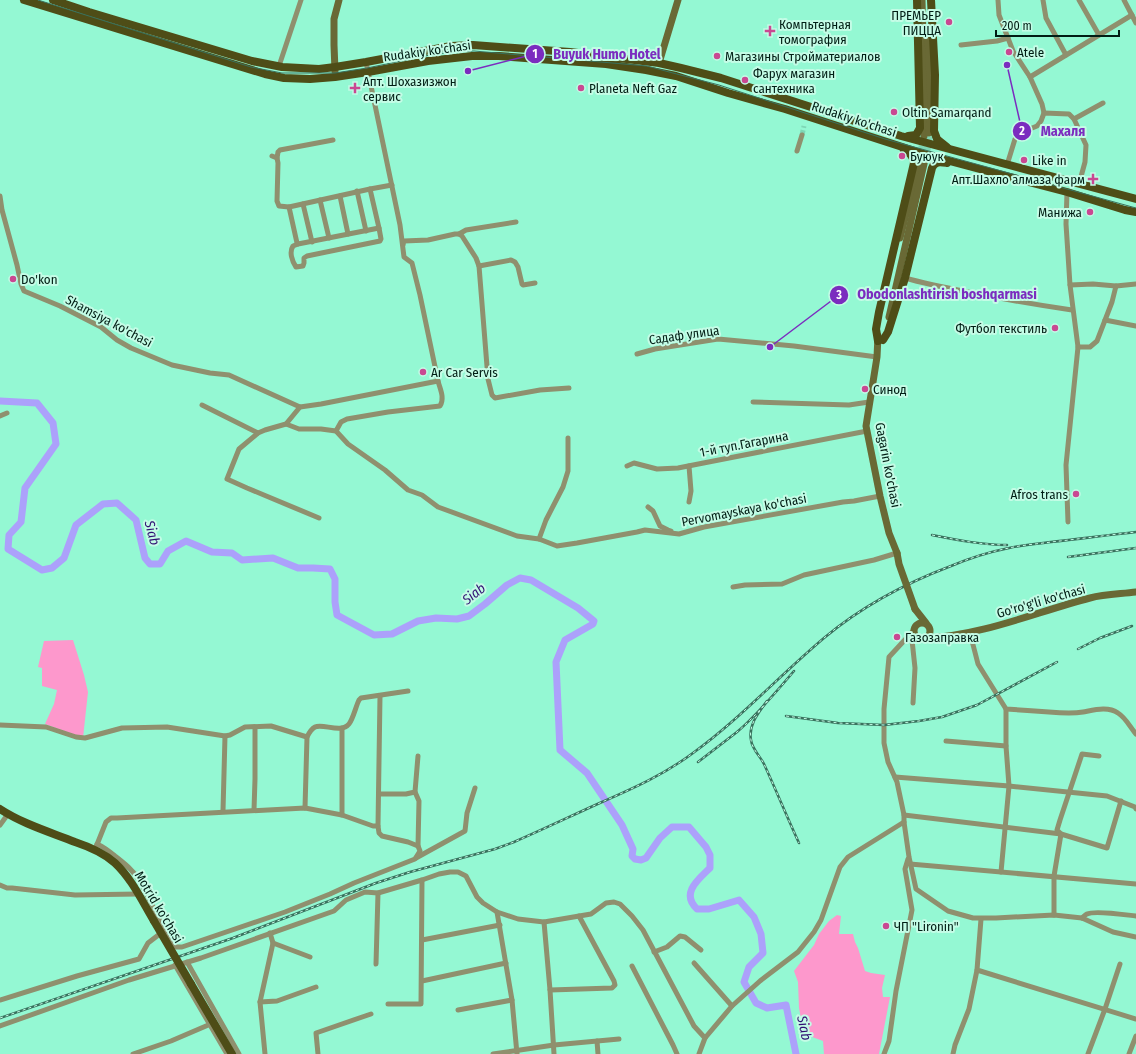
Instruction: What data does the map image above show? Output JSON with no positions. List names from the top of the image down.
{
  "streets": {
    "main road": [
      "Rudakiy ko'chasi",
      "Gagarin ko'chasi",
      "Go'ro'g'li ko'chasi",
      "Motrid ko'chasi"
    ],
    "street": [
      "Shamsiya ko'chasi",
      "Садаф улица",
      "1-й туп.Гагарина",
      "Pervomayskaya ko'chasi"
    ]
  },
  "crossings": [
    ["Садаф улица", "Gagarin ko'chasi"],
    ["1-й туп.Гагарина", "Gagarin ko'chasi"],
    ["Gagarin ko'chasi", "Pervomayskaya ko'chasi"]
  ],
  "water": ["Siab"],
  "places": {
    "other": [
      "ПРЕМЬЕР ПИЦЦА",
      "Atele",
      "Магазины Стройматериалов",
      "Махаля",
      "Buyuk Humo Hotel",
      "Фарух магазин сантехника",
      "Planeta Neft Gaz",
      "Oltin Samarqand",
      "Буюук",
      "Like in",
      "Манижа",
      "Do'kon",
      "Футбол текстиль",
      "Obodonlashtirish boshqarmasi",
      "Ar Car Servis",
      "Синод",
      "Afros trans",
      "Газозаправка",
      "ЧП \"Lironin\""
    ],
    "health": ["Компьтерная томография", "Апт. Шохазизжон сервис", "Апт.Шахло алмаза фарм"]
  },
  "scale_bar": "200 m"
}
